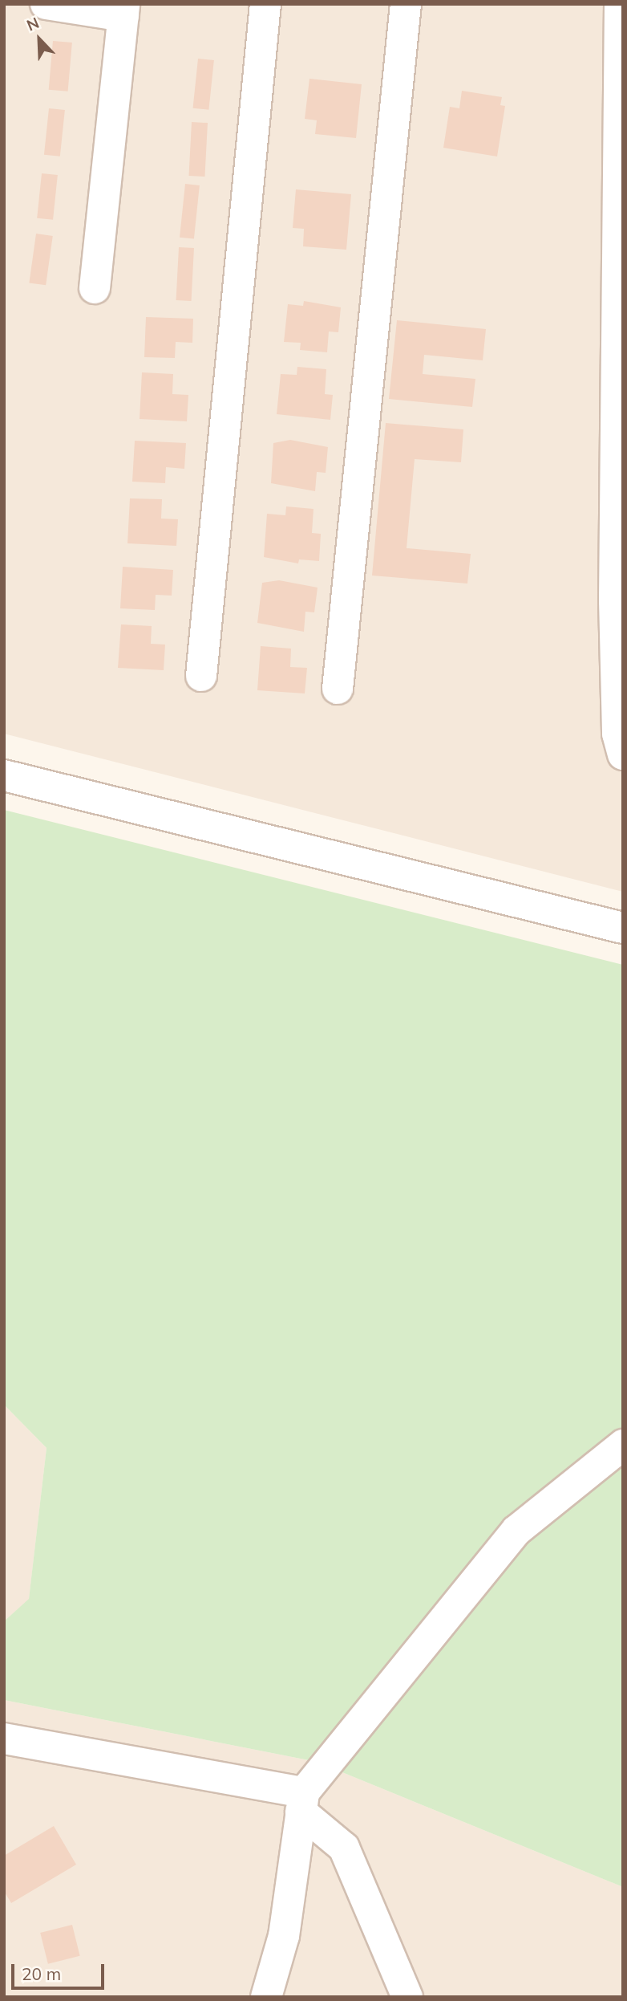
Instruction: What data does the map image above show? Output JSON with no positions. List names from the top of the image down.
{
  "scale_bar": "20 m",
  "north": "top left"
}
